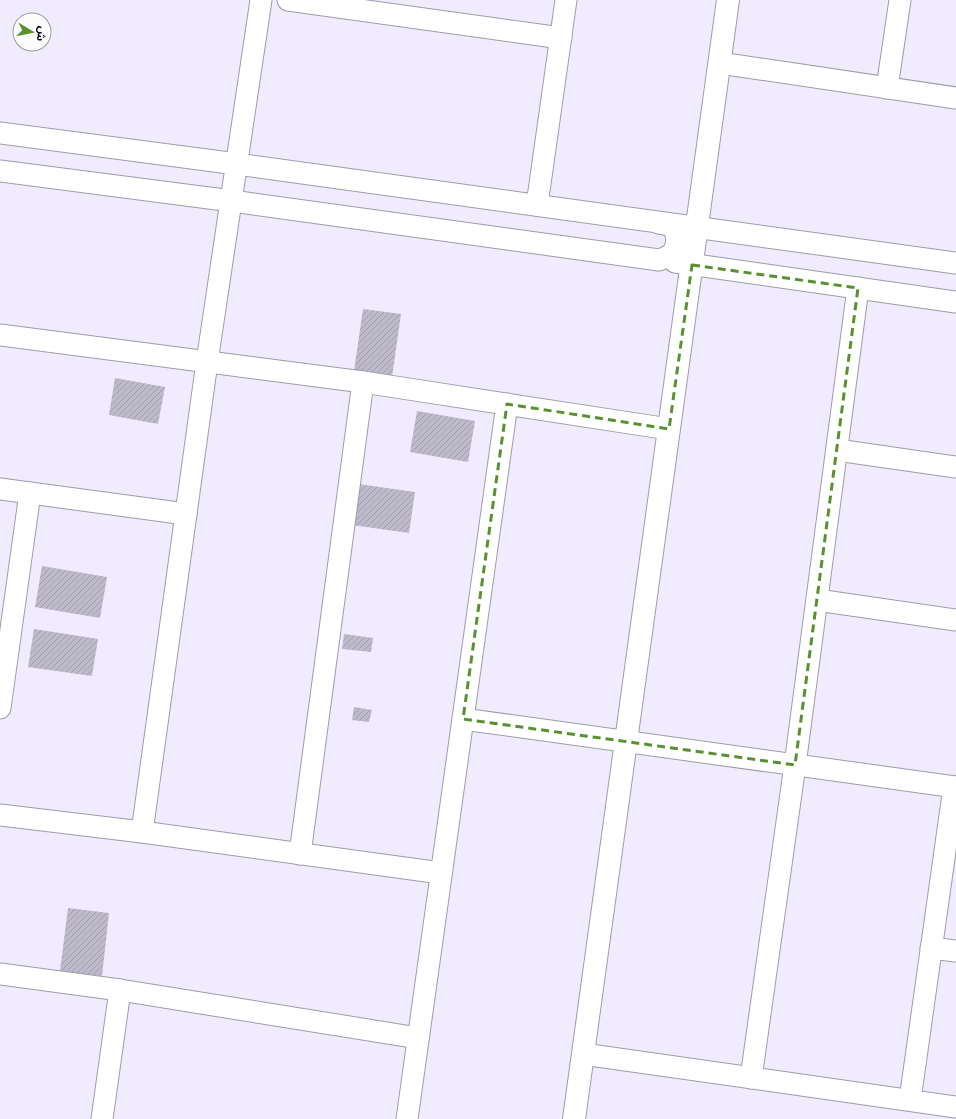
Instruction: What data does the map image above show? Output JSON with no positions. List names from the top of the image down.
{
  "north": "right"
}
